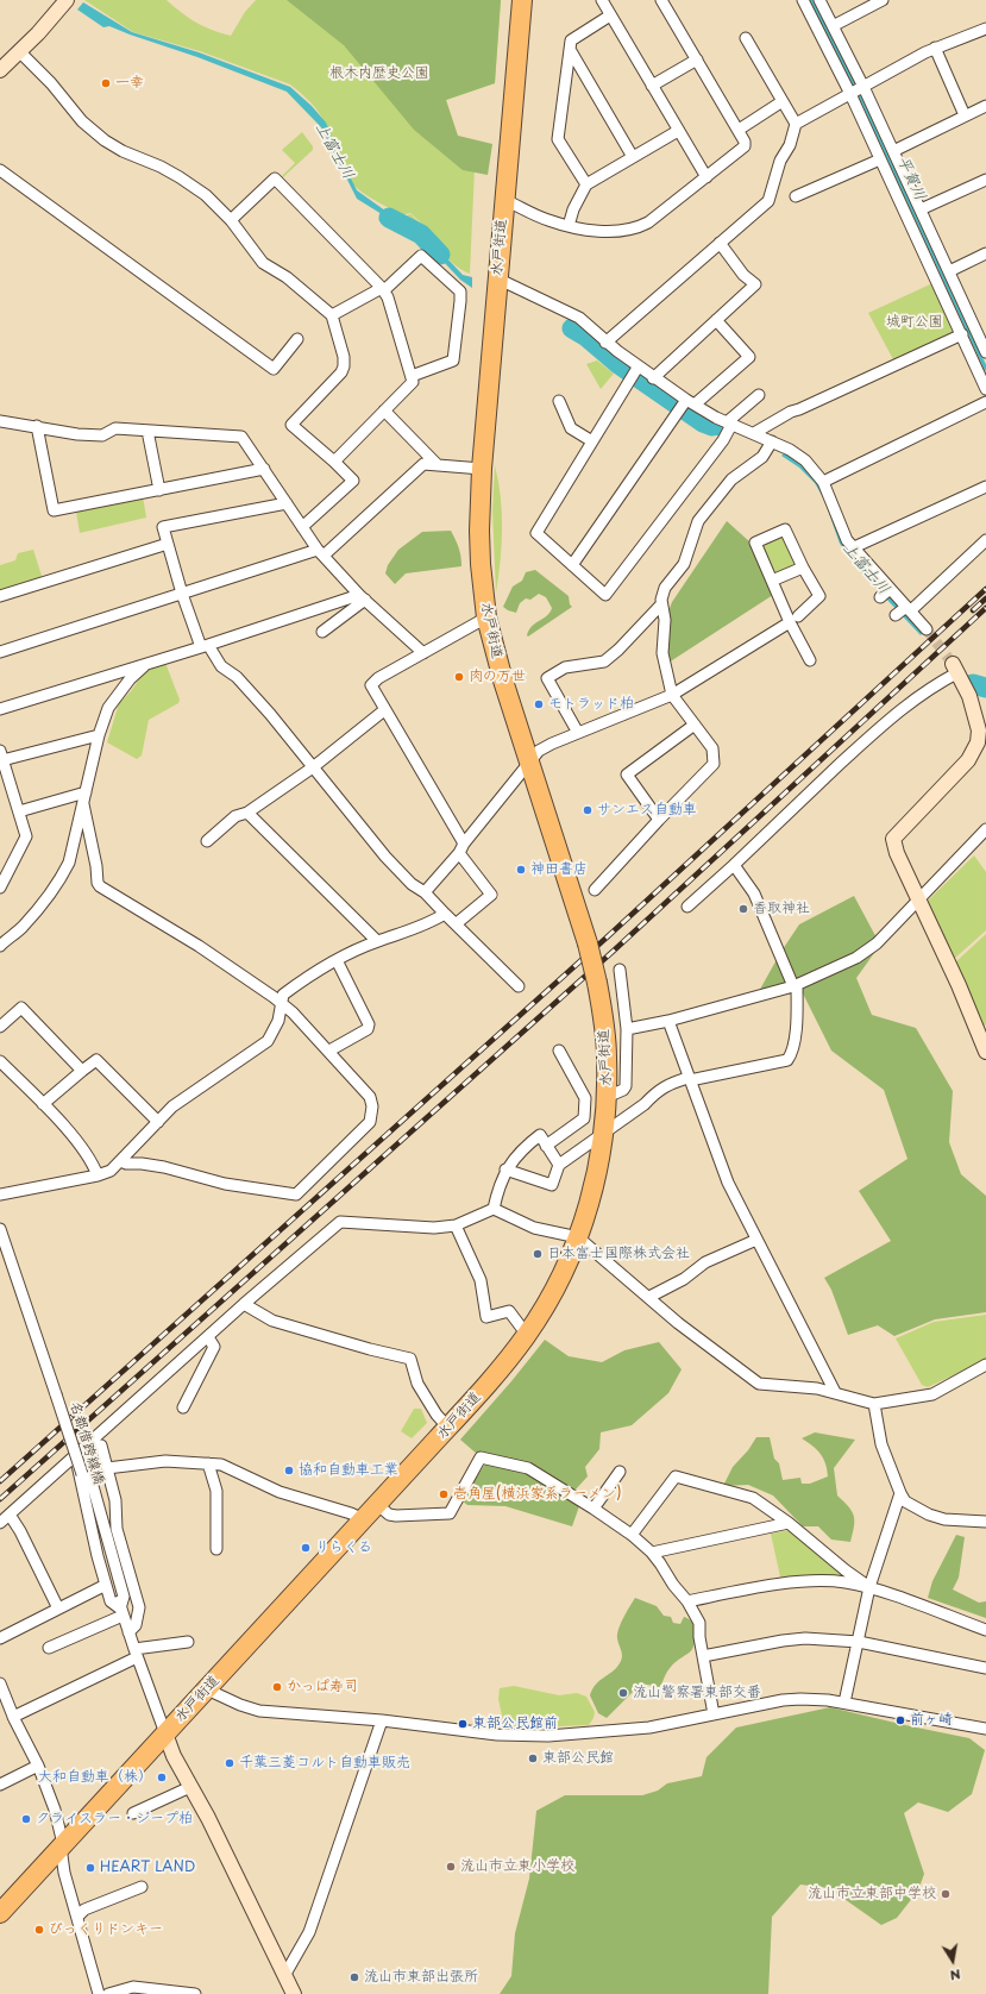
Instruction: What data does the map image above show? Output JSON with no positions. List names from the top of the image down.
{
  "streets": {
    "highway": ["水戸街道"],
    "street": ["名都借跨線橋"]
  },
  "water": ["上富士川", "平賀川"],
  "parks": ["根木内歴史公園", "城町公園"],
  "places": [
    "一幸",
    "肉の万世",
    "モトラッド柏",
    "サンエス自動車",
    "神田書店",
    "香取神社",
    "日本富士国際株式会社",
    "協和自動車工業",
    "壱角屋(横浜家系ラーメン)",
    "りらくる",
    "かっぱ寿司",
    "流山警察署東部交番",
    "前ヶ崎",
    "東部公民館前",
    "東部公民館",
    "千葉三菱コルト自動車販売",
    "大和自動車（株）",
    "クライスラー・ジープ柏",
    "流山市立東小学校",
    "HEART LAND",
    "流山市立東部中学校",
    "びっくりドンキー",
    "流山市東部出張所"
  ],
  "north": "bottom"
}
